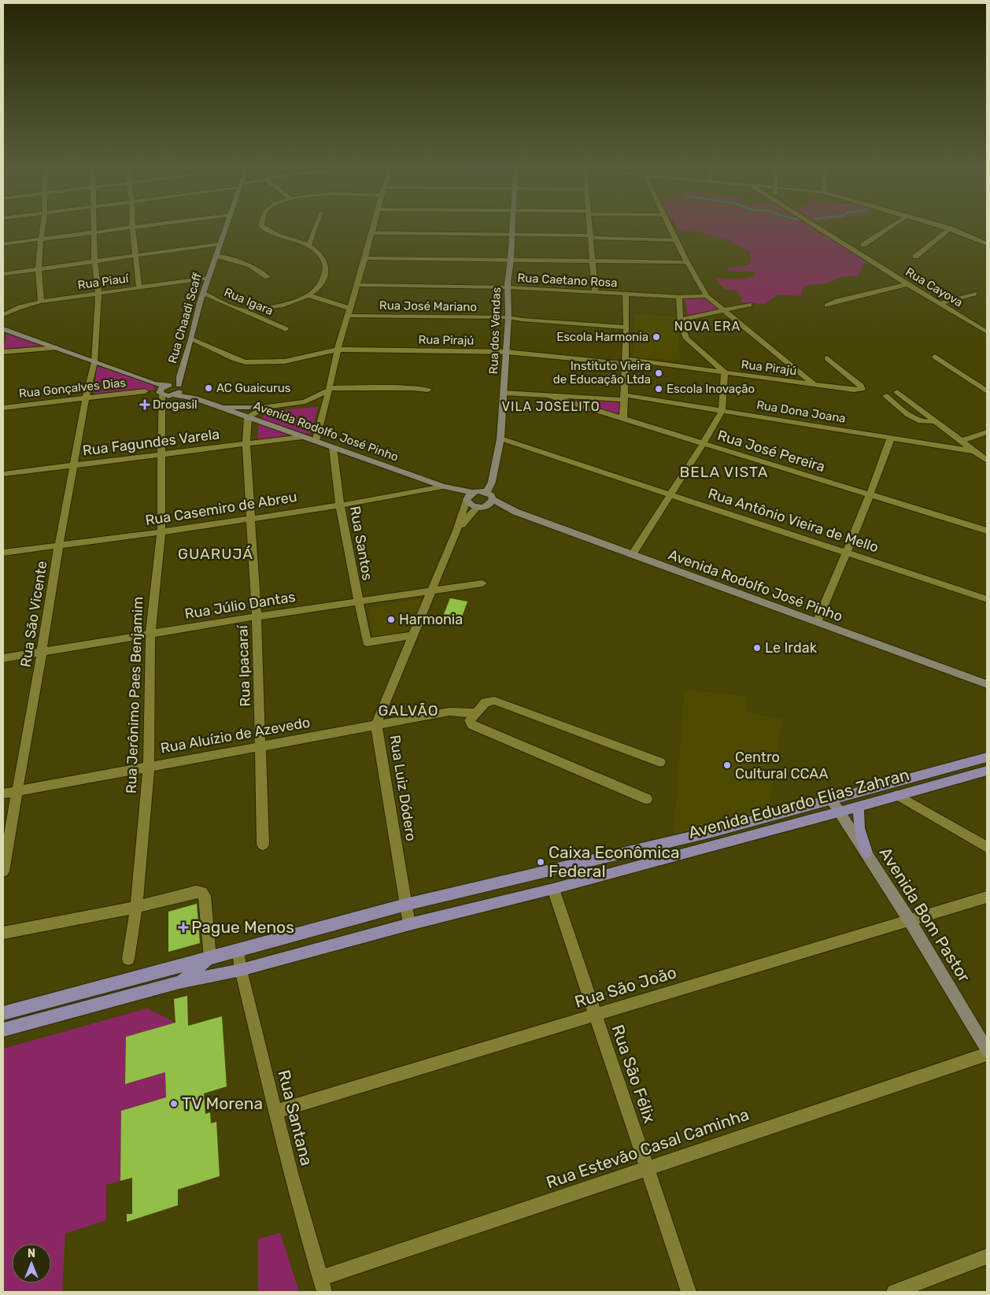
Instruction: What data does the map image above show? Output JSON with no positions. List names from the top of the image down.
{
  "streets": {
    "main road": ["Avenida Eduardo Elias Zahran"],
    "street": [
      "Rua Caetano Rosa",
      "Rua Piauí",
      "Rua Cayova",
      "Rua Igara",
      "Rua José Mariano",
      "Rua Chaadi Scaff",
      "Rua dos Vendas",
      "Rua Pirajú",
      "Rua Gonçalves Dias",
      "Rua Dona Joana",
      "Avenida Rodolfo José Pinho",
      "Rua Fagundes Varela",
      "Rua José Pereira",
      "Rua Casemiro de Abreu",
      "Rua Antônio Vieira de Mello",
      "Rua Santos",
      "Rua Júlio Dantas",
      "Rua São Vicente",
      "Rua Ipacaraí",
      "Rua Jerônimo Paes Benjamim",
      "Rua Aluízio de Azevedo",
      "Rua Luiz Dódero",
      "Avenida Bom Pastor",
      "Rua São João",
      "Rua São Félix",
      "Rua Santana",
      "Rua Estevão Casal Caminha"
    ]
  },
  "crossings": [
    ["Rua Caetano Rosa", "Rua dos Vendas"],
    ["Rua Piauí", "Rua Chaadi Scaff"],
    ["Rua Piauí", "Rua São Vicente"],
    ["Rua Igara", "Rua Chaadi Scaff"],
    ["Rua José Mariano", "Rua dos Vendas"],
    ["Rua Chaadi Scaff", "Rua Pirajú"],
    ["Rua Chaadi Scaff", "Avenida Rodolfo José Pinho"],
    ["Rua dos Vendas", "Rua Pirajú"],
    ["Rua dos Vendas", "Rua Dona Joana"],
    ["Rua dos Vendas", "Rua Antônio Vieira de Mello"],
    ["Rua Gonçalves Dias", "Rua São Vicente"],
    ["Rua Dona Joana", "Rua José Pereira"],
    ["Avenida Rodolfo José Pinho", "Rua Fagundes Varela"],
    ["Avenida Rodolfo José Pinho", "Rua Casemiro de Abreu"],
    ["Avenida Rodolfo José Pinho", "Rua Santos"],
    ["Avenida Rodolfo José Pinho", "Rua Ipacaraí"],
    ["Avenida Rodolfo José Pinho", "Rua Jerônimo Paes Benjamim"],
    ["Avenida Rodolfo José Pinho", "Rua Luiz Dódero"],
    ["Rua Fagundes Varela", "Rua São Vicente"],
    ["Rua Fagundes Varela", "Rua Ipacaraí"],
    ["Rua Fagundes Varela", "Rua Jerônimo Paes Benjamim"],
    ["Rua Casemiro de Abreu", "Rua Santos"],
    ["Rua Casemiro de Abreu", "Rua São Vicente"],
    ["Rua Casemiro de Abreu", "Rua Ipacaraí"],
    ["Rua Casemiro de Abreu", "Rua Jerônimo Paes Benjamim"],
    ["Rua Santos", "Rua Júlio Dantas"],
    ["Rua Santos", "Rua Luiz Dódero"],
    ["Rua Júlio Dantas", "Rua São Vicente"],
    ["Rua Júlio Dantas", "Rua Ipacaraí"],
    ["Rua Júlio Dantas", "Rua Jerônimo Paes Benjamim"],
    ["Rua Júlio Dantas", "Rua Luiz Dódero"],
    ["Rua São Vicente", "Rua Aluízio de Azevedo"],
    ["Rua Ipacaraí", "Rua Aluízio de Azevedo"],
    ["Rua Jerônimo Paes Benjamim", "Rua Aluízio de Azevedo"],
    ["Rua Aluízio de Azevedo", "Rua Luiz Dódero"],
    ["Rua Luiz Dódero", "Avenida Eduardo Elias Zahran"],
    ["Avenida Eduardo Elias Zahran", "Avenida Bom Pastor"],
    ["Avenida Eduardo Elias Zahran", "Rua São Félix"],
    ["Avenida Eduardo Elias Zahran", "Rua Santana"],
    ["Avenida Bom Pastor", "Rua São João"],
    ["Rua São João", "Rua São Félix"],
    ["Rua São João", "Rua Santana"],
    ["Rua São Félix", "Rua Estevão Casal Caminha"],
    ["Rua Santana", "Rua Estevão Casal Caminha"]
  ],
  "districts": [
    "NOVA ERA",
    "VILA JOSELITO",
    "BELA VISTA",
    "GUARUJÁ",
    "GALVÃO"
  ],
  "places": {
    "other": [
      "Escola Harmonia",
      "Instituto Vieira de Educação Ltda",
      "AC Guaicurus",
      "Escola Inovação",
      "Harmonia",
      "Le Irdak",
      "Centro Cultural CCAA",
      "Caixa Econômica Federal",
      "TV Morena"
    ],
    "health": ["Drogasil", "Pague Menos"]
  },
  "north": "top"
}
